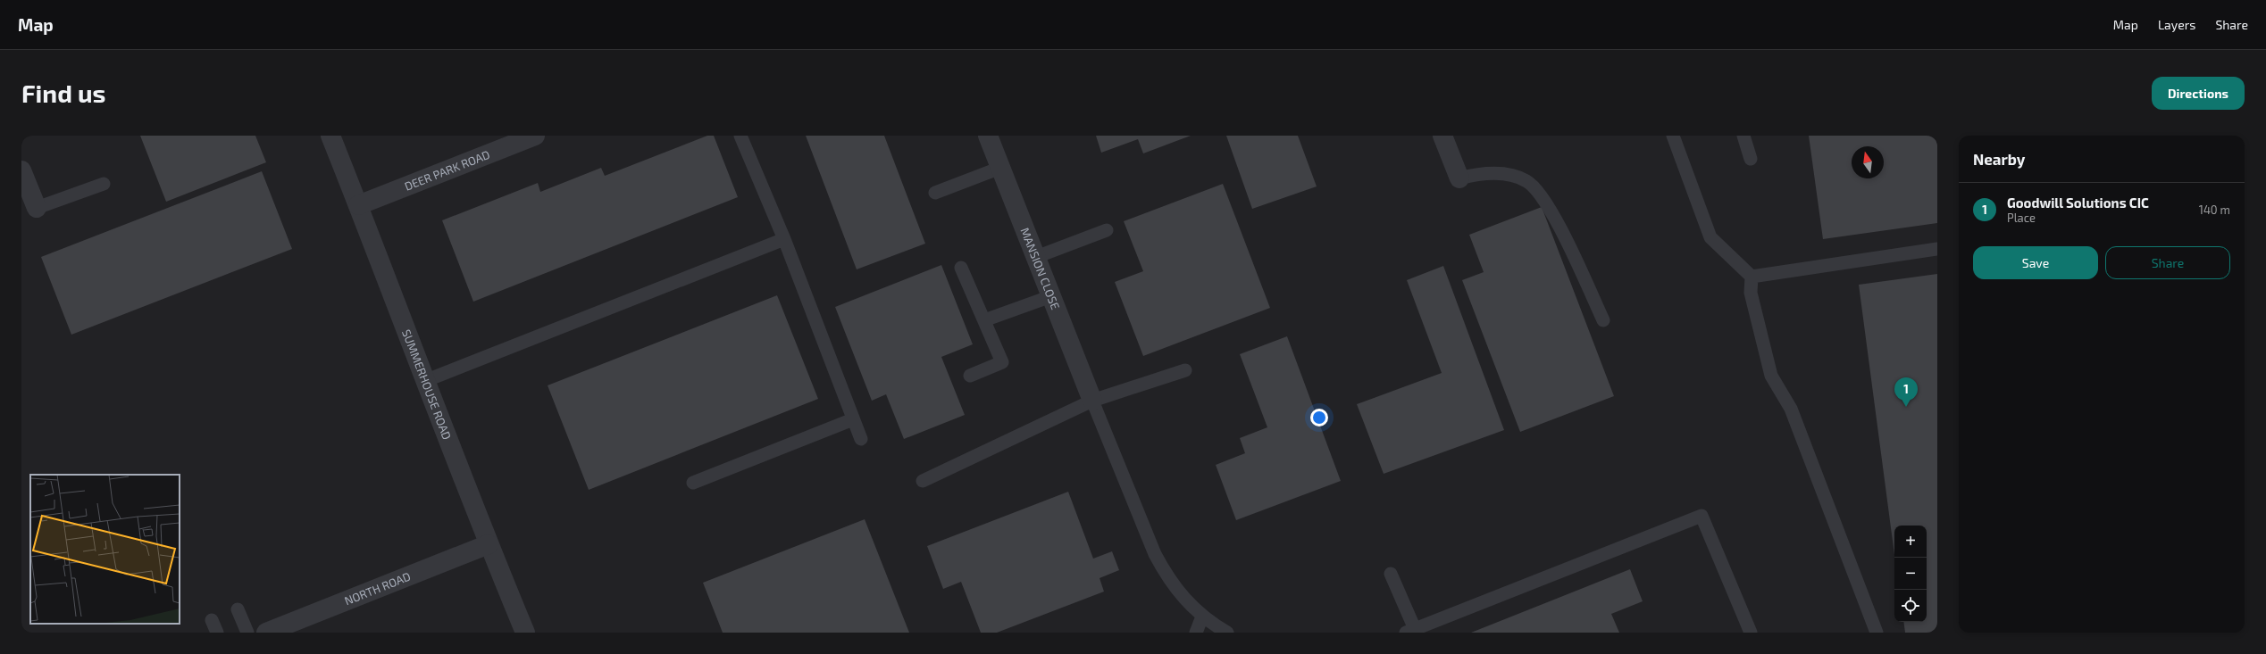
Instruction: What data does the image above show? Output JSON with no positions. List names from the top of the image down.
{
  "streets": {
    "street": [
      "DEER PARK ROAD",
      "MANSION CLOSE",
      "SUMMERHOUSE ROAD",
      "NORTH ROAD"
    ]
  },
  "crossings": [
    ["DEER PARK ROAD", "SUMMERHOUSE ROAD"],
    ["SUMMERHOUSE ROAD", "NORTH ROAD"]
  ],
  "north": "top",
  "page": {
    "header": "Map",
    "nav": ["Map", "Layers", "Share"],
    "buttons": [
      "Directions",
      ["Save", "Share"]
    ],
    "title": "Find us",
    "heading": "Nearby",
    "list": [
      {
        "mark": "1",
        "name": "Goodwill Solutions CIC",
        "note": "Place",
        "value": "140 m"
      }
    ],
    "pins": "1",
    "map_buttons": ["+", "−"]
  }
}
